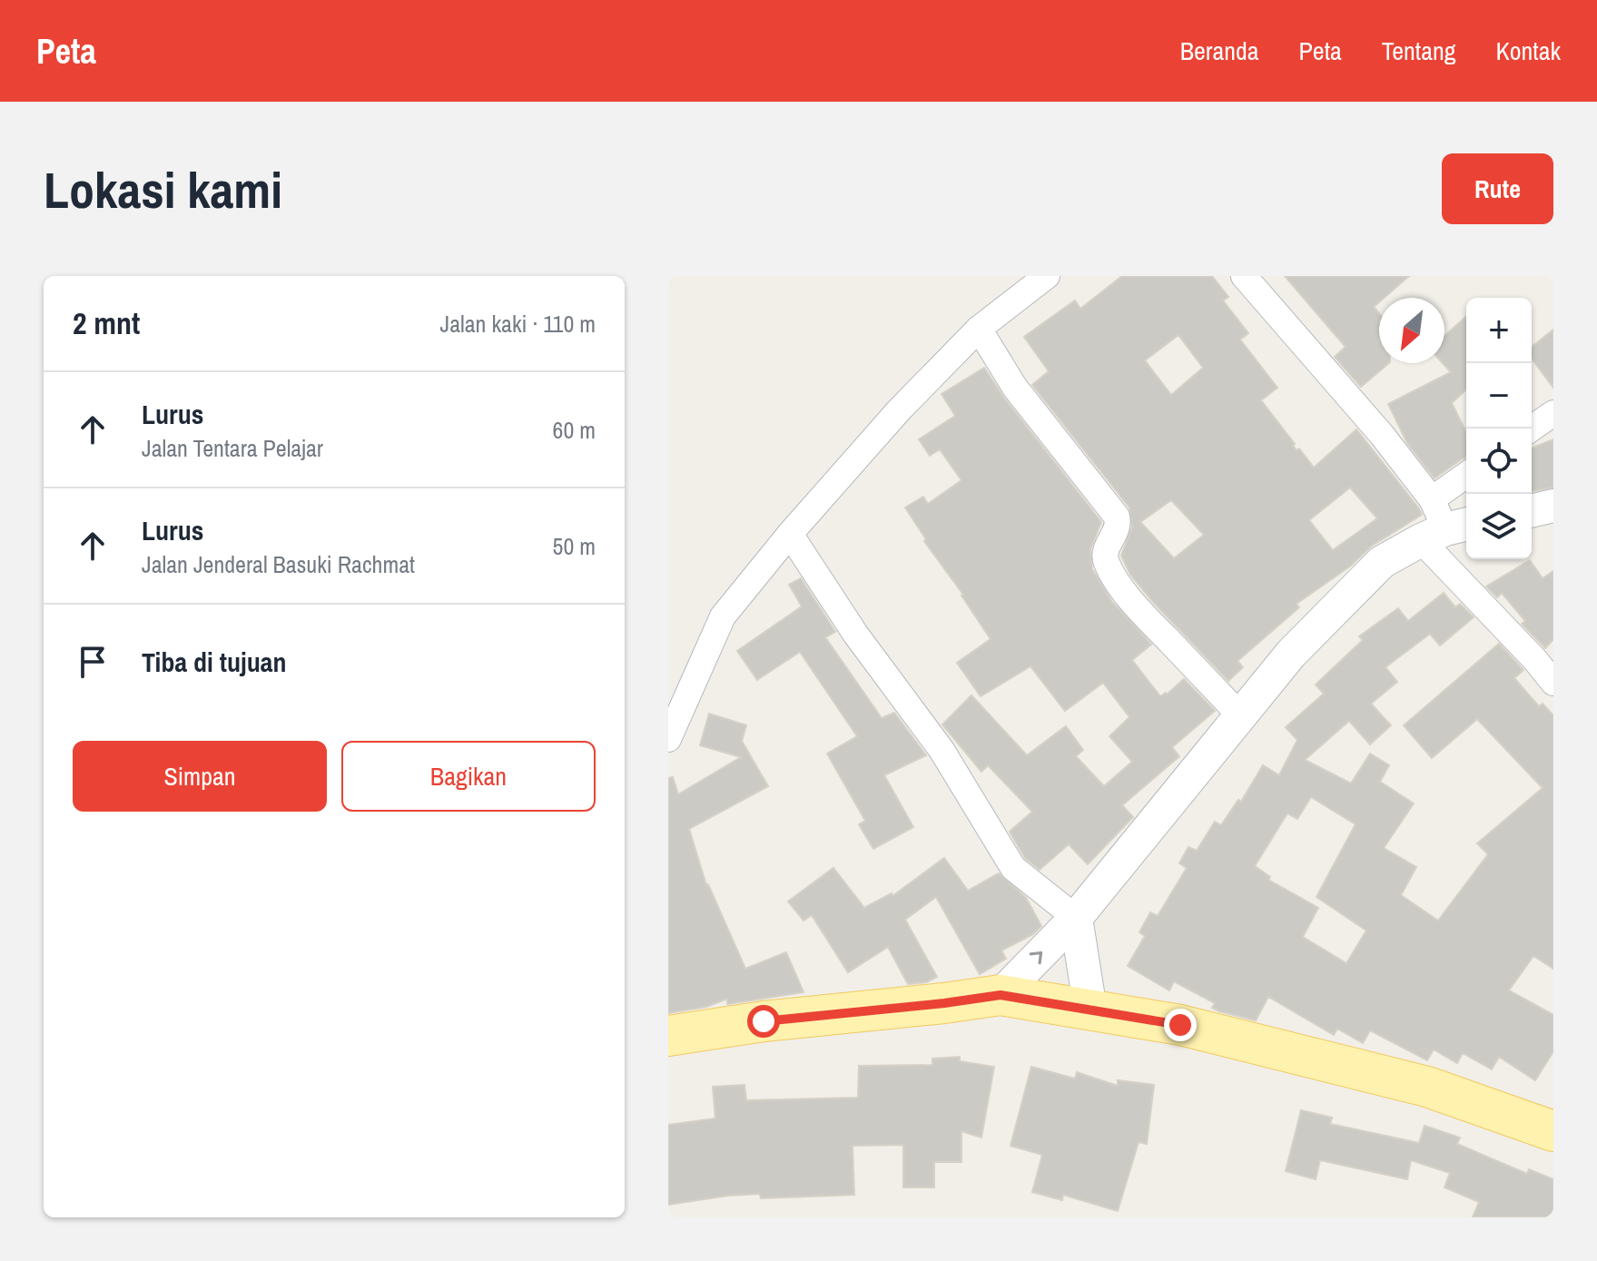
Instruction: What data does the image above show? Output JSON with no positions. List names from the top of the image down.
{
  "north": "bottom left",
  "page": {
    "header": "Peta",
    "nav": [
      "Beranda",
      "Peta",
      "Tentang",
      "Kontak"
    ],
    "buttons": [
      "Rute",
      ["Simpan", "Bagikan"]
    ],
    "title": "Lokasi kami",
    "heading": ["2 mnt", "Jalan kaki · 110 m"],
    "map_buttons": ["+", "−"],
    "list": [
      ["Lurus", "Jalan Tentara Pelajar", "60 m"],
      ["Lurus", "Jalan Jenderal Basuki Rachmat", "50 m"],
      "Tiba di tujuan"
    ]
  }
}
